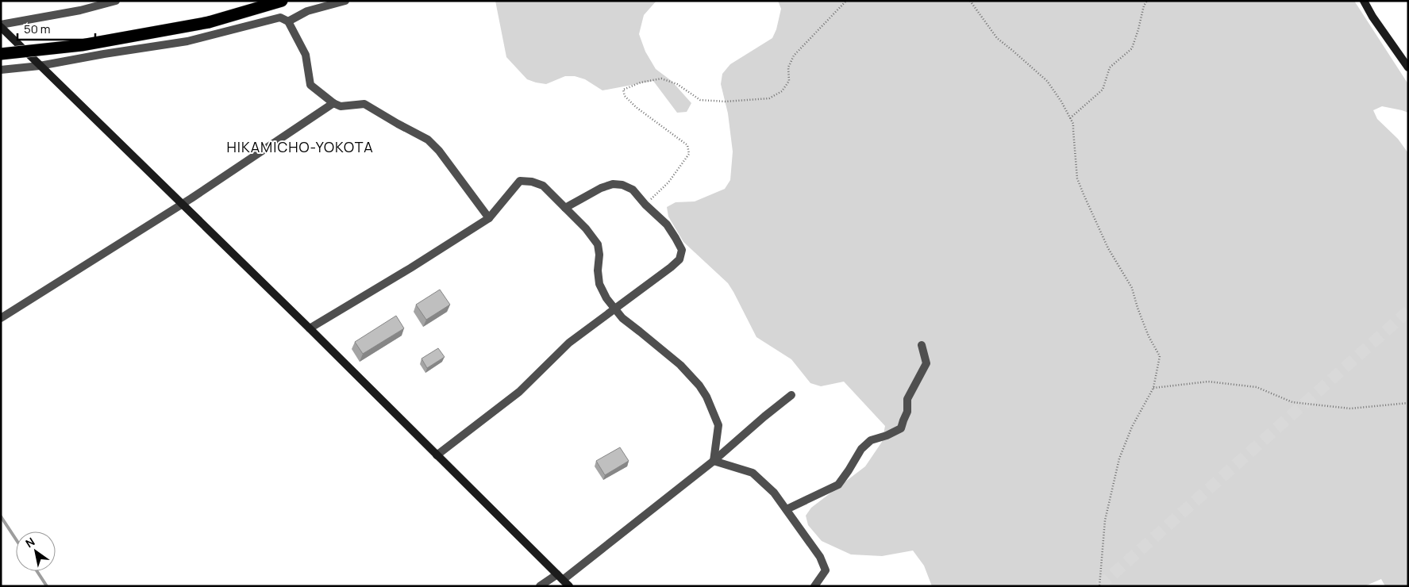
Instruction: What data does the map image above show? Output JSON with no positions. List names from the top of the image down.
{
  "districts": ["HIKAMICHO-YOKOTA"],
  "scale_bar": "50 m",
  "north": "top left"
}
